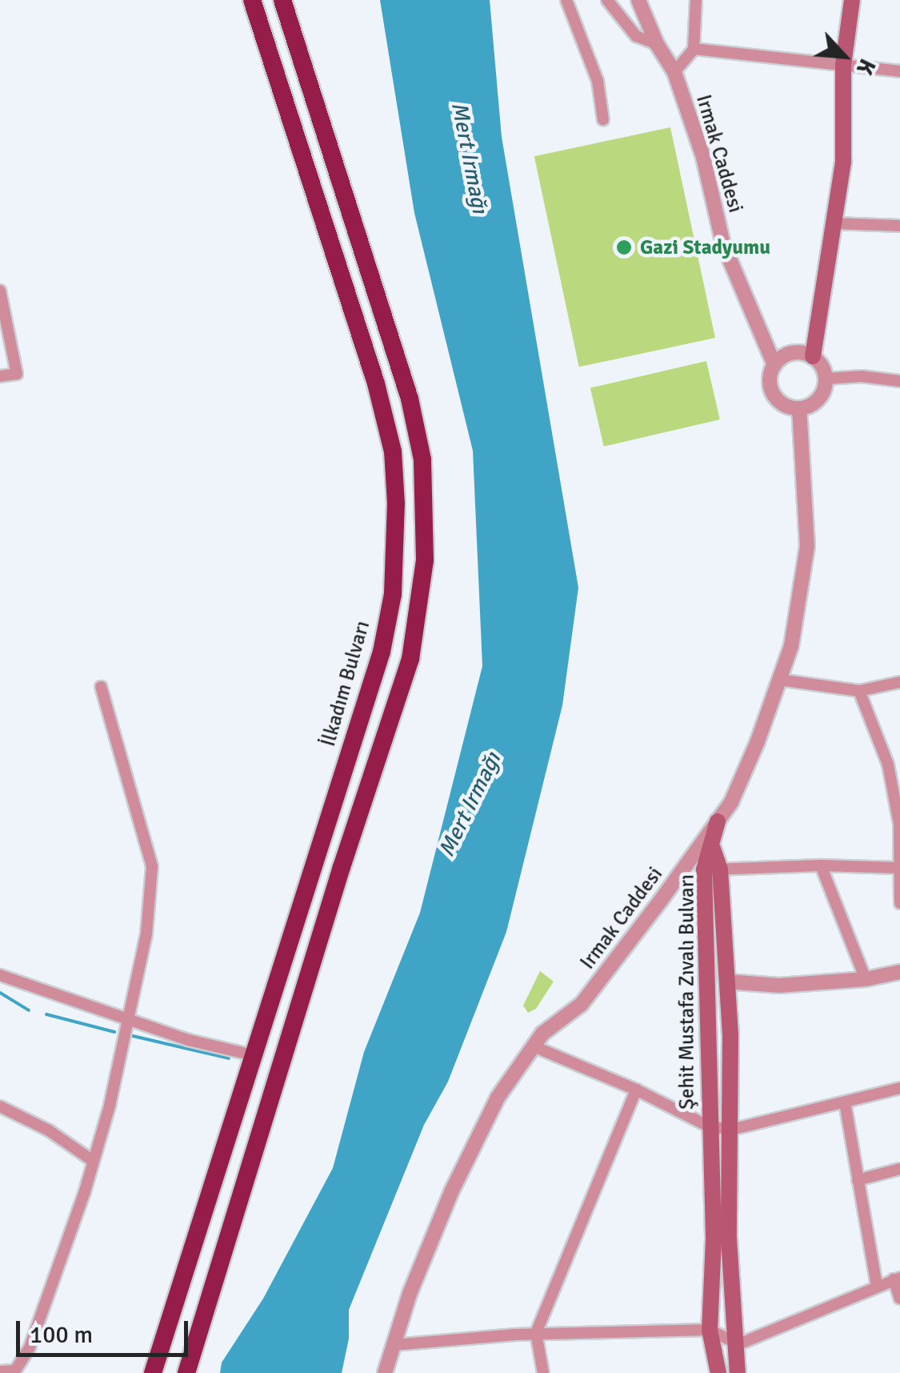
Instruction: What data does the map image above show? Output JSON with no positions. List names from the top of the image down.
{
  "streets": {
    "highway": ["İlkadım Bulvarı"],
    "main road": ["Şehit Mustafa Zıvalı Bulvarı"],
    "street": ["Irmak Caddesi"]
  },
  "crossings": [
    ["Irmak Caddesi", "Şehit Mustafa Zıvalı Bulvarı"]
  ],
  "water": ["Mert Irmağı"],
  "places": ["Gazi Stadyumu"],
  "scale_bar": "100 m",
  "north": "bottom right"
}
